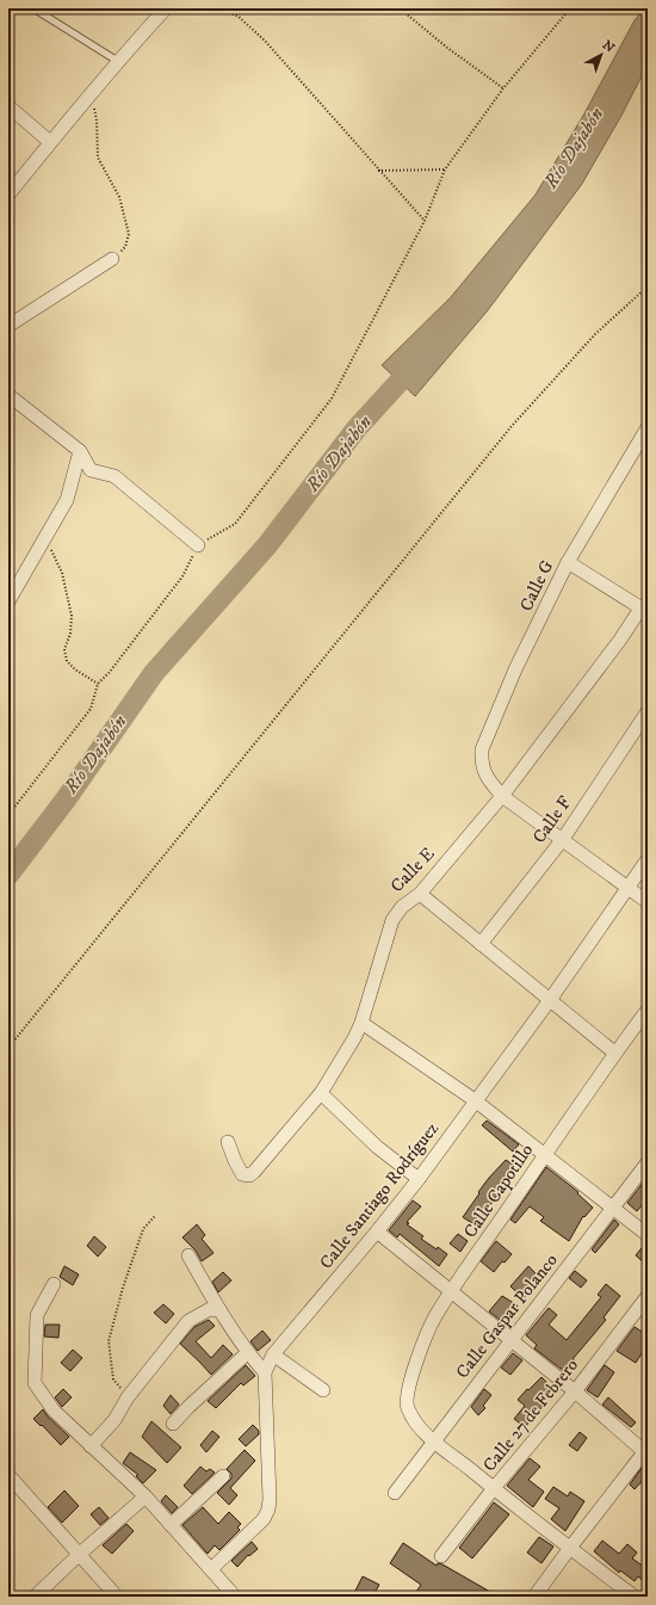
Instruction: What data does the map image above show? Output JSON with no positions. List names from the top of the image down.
{
  "streets": {
    "street": [
      "Calle G",
      "Calle F",
      "Calle E",
      "Calle Capotillo",
      "Calle Santiago Rodríguez",
      "Calle Gaspar Polanco",
      "Calle 27 de Febrero"
    ]
  },
  "crossings": [
    ["Calle G", "Calle E"],
    ["Calle Capotillo", "Calle Gaspar Polanco"]
  ],
  "water": ["Río Dajabón"],
  "north": "top right"
}
